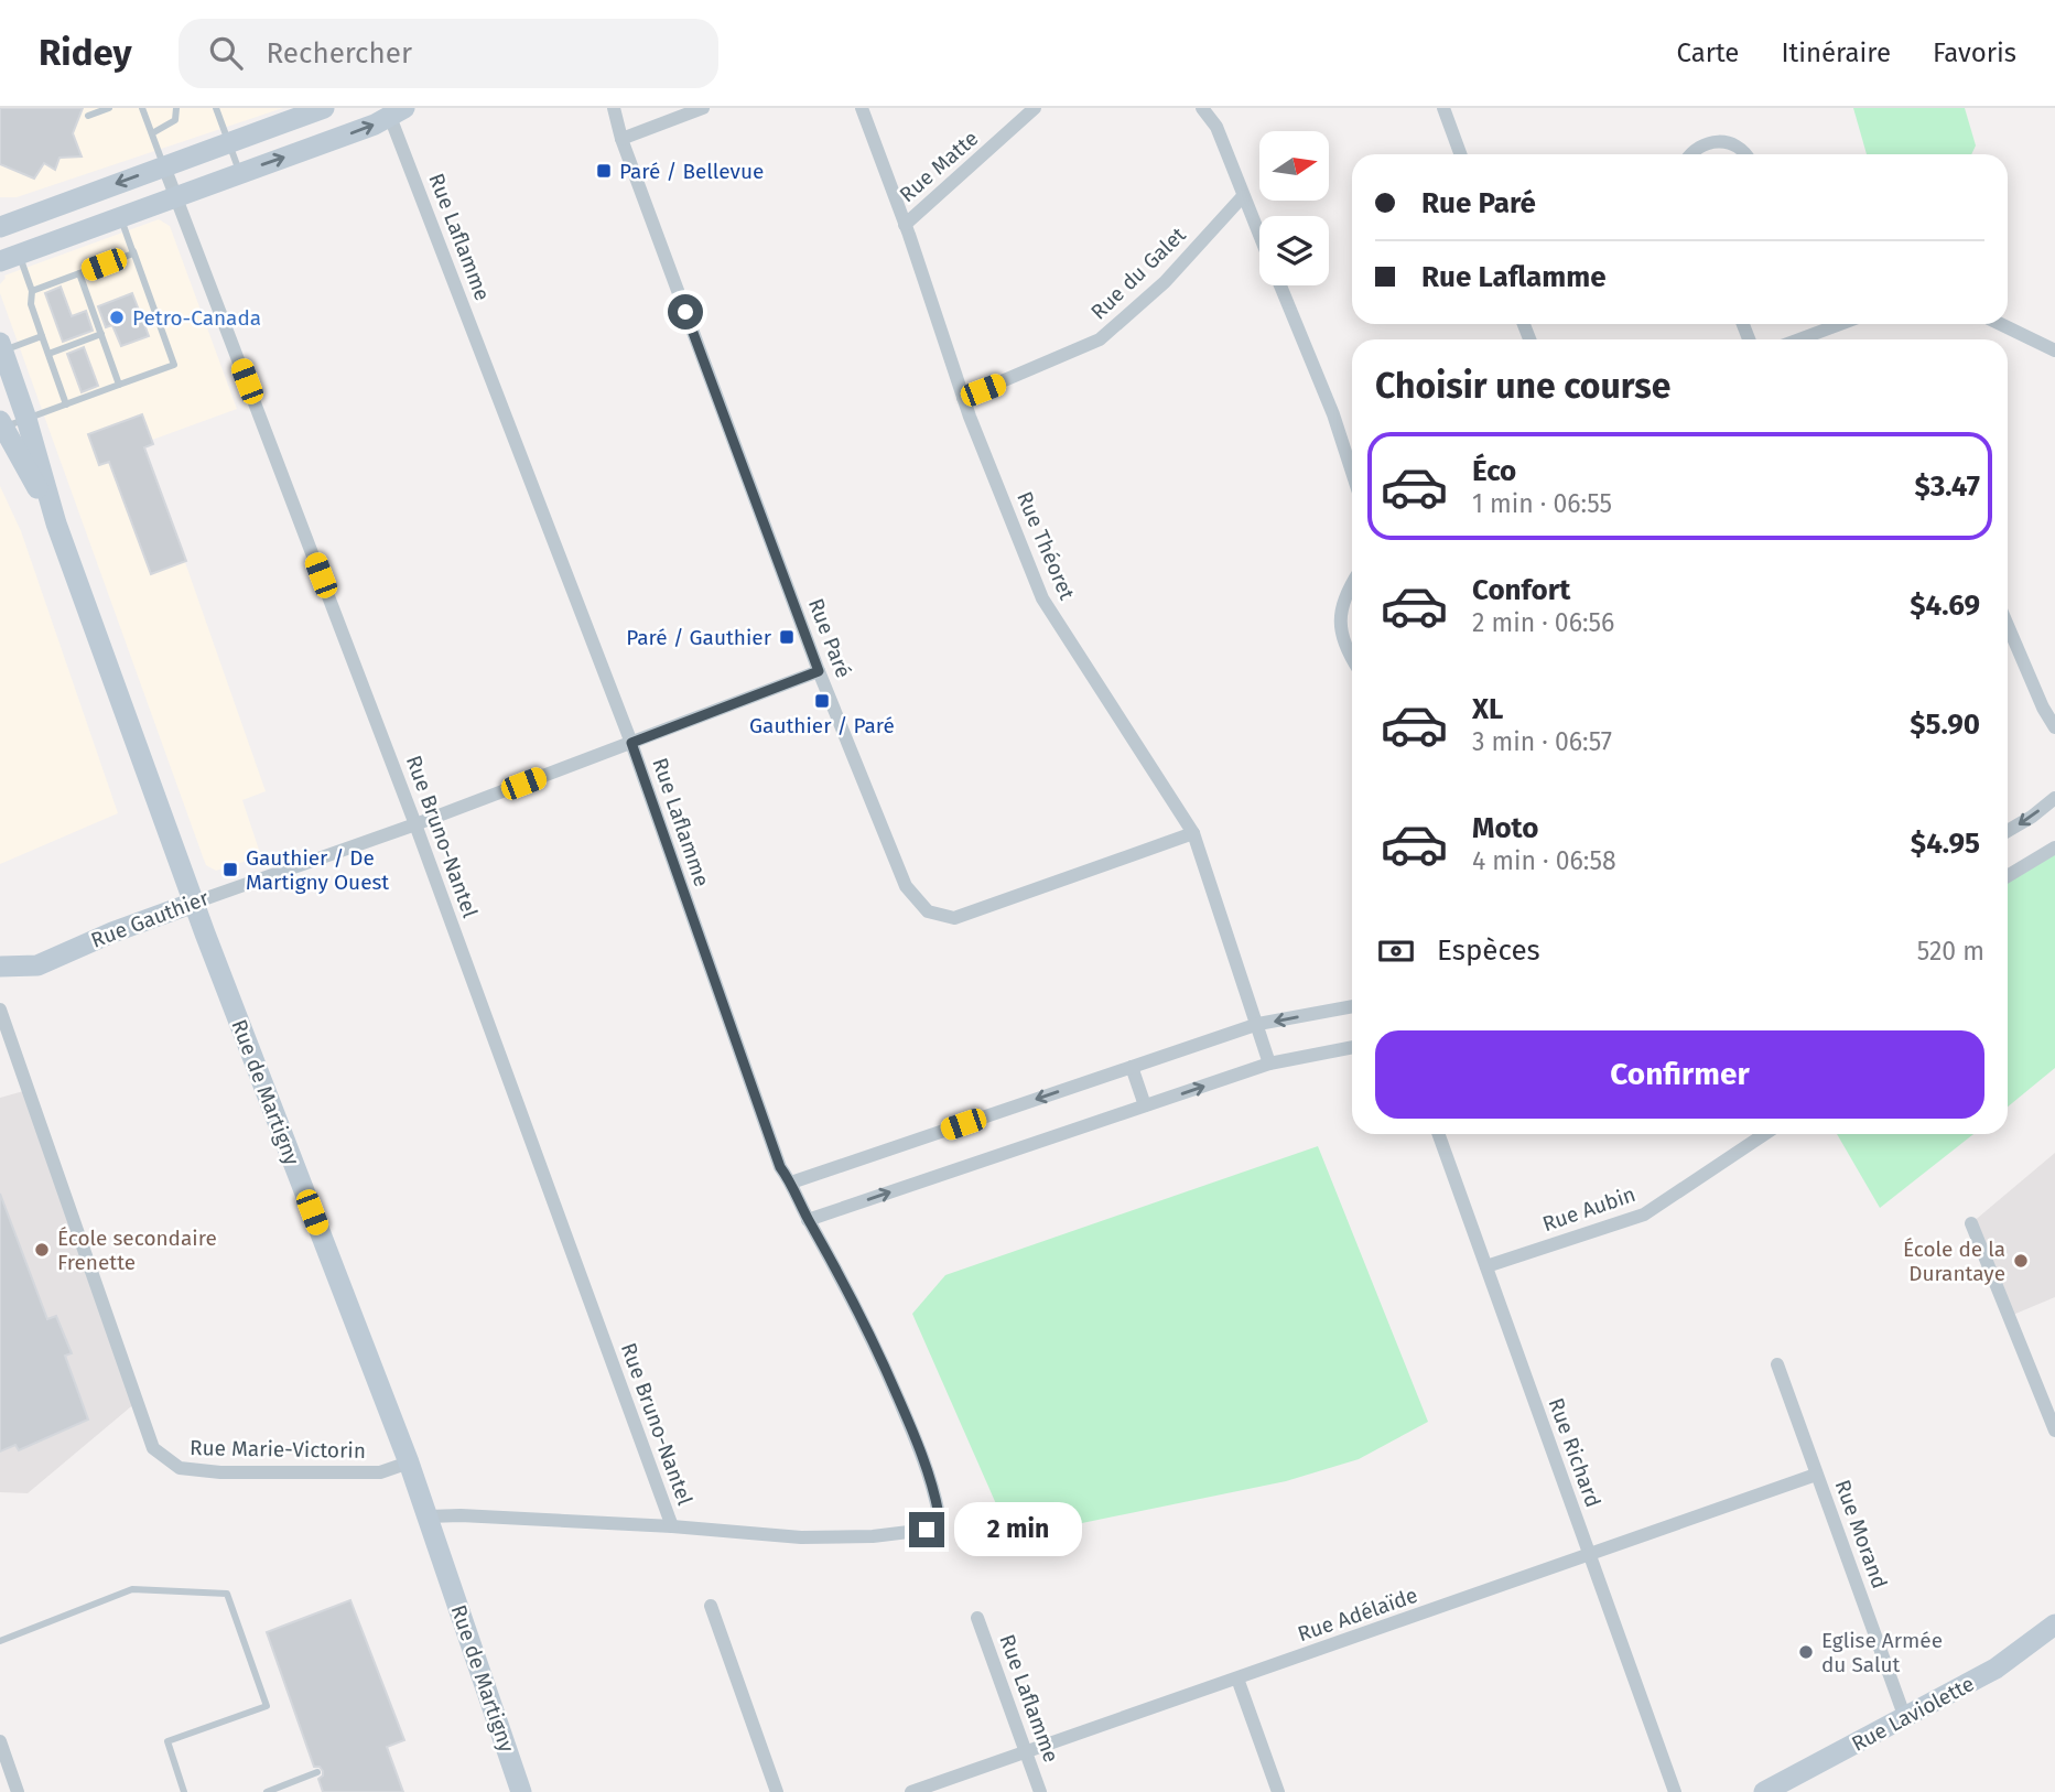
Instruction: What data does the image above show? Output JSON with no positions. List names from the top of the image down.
{
  "streets": {
    "main road": ["Rue Gauthier", "Rue de Martigny", "Rue Laviolette"],
    "street": [
      "Rue Matte",
      "Rue Laflamme",
      "Rue du Galet",
      "Rue Théoret",
      "Rue Paré",
      "Rue Bruno-Nantel",
      "Rue Aubin",
      "Rue Marie-Victorin",
      "Rue Richard",
      "Rue Morand",
      "Rue Adélaïde"
    ]
  },
  "crossings": [
    ["Rue Matte", "Rue Théoret"],
    ["Rue Laflamme", "Rue Bruno-Nantel"],
    ["Rue Laflamme", "Rue Gauthier"],
    ["Rue Laflamme", "Rue Adélaïde"],
    ["Rue du Galet", "Rue Théoret"],
    ["Rue Théoret", "Rue Paré"],
    ["Rue Paré", "Rue Gauthier"],
    ["Rue Bruno-Nantel", "Rue Gauthier"],
    ["Rue Gauthier", "Rue de Martigny"],
    ["Rue de Martigny", "Rue Marie-Victorin"],
    ["Rue Aubin", "Rue Richard"],
    ["Rue Richard", "Rue Adélaïde"],
    ["Rue Morand", "Rue Adélaïde"],
    ["Rue Morand", "Rue Laviolette"]
  ],
  "places": {
    "transit": [
      "Paré / Bellevue",
      "Paré / Gauthier",
      "Gauthier / Paré",
      "Gauthier / De Martigny Ouest"
    ],
    "other": [
      "Petro-Canada",
      "École secondaire Frenette",
      "École de la Durantaye",
      "Eglise Armée du Salut"
    ]
  },
  "north": "right",
  "page": {
    "header": "Ridey",
    "search": "Rechercher",
    "nav": ["Carte", "Itinéraire", "Favoris"],
    "banner": ["Rue Paré", "Rue Laflamme"],
    "heading": "Choisir une course",
    "list": [
      {
        "name": "Éco",
        "note": "1 min · 06:55",
        "value": "$3.47"
      },
      {
        "name": "Confort",
        "note": "2 min · 06:56",
        "value": "$4.69"
      },
      {
        "name": "XL",
        "note": "3 min · 06:57",
        "value": "$5.90"
      },
      {
        "name": "Moto",
        "note": "4 min · 06:58",
        "value": "$4.95"
      }
    ],
    "pay": ["Espèces", "520 m"],
    "buttons": "Confirmer",
    "bubble": "2 min"
  }
}
